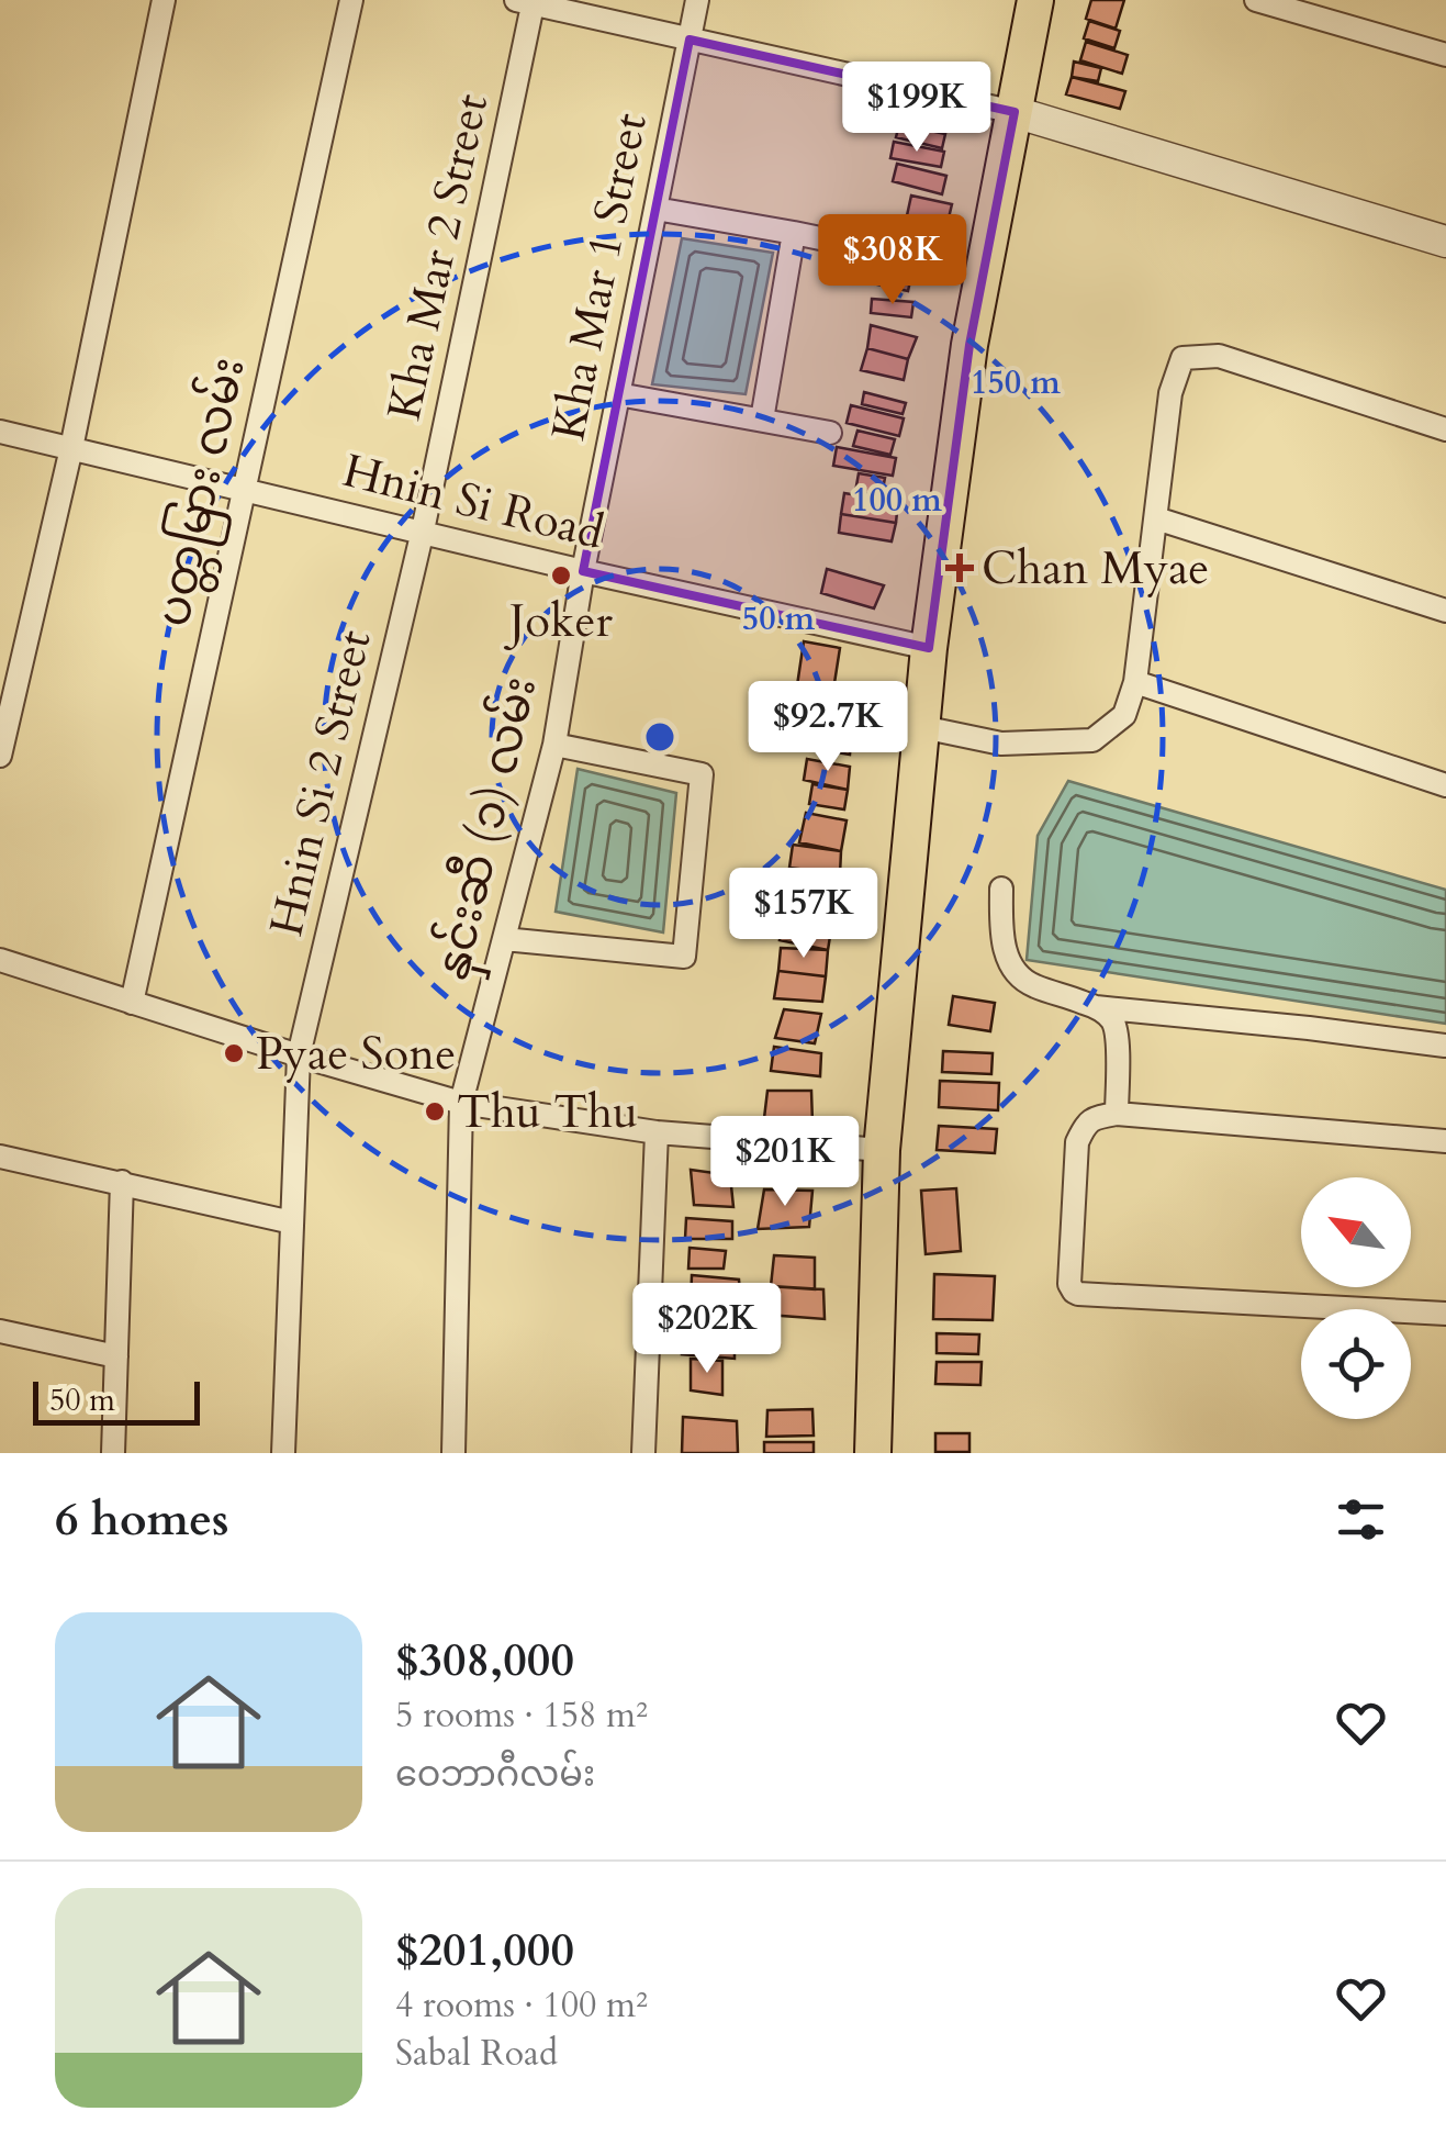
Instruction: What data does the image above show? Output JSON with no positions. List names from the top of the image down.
{
  "streets": {
    "street": [
      "Kha Mar 2 Street",
      "Kha Mar 1 Street",
      "ပတ္တမြား လမ်း",
      "Hnin Si Road",
      "Hnin Si 2 Street",
      "နှင်းဆီ (၁) လမ်း"
    ]
  },
  "crossings": [
    ["Kha Mar 2 Street", "Hnin Si Road"],
    ["Kha Mar 2 Street", "Hnin Si 2 Street"],
    ["Kha Mar 1 Street", "Hnin Si Road"],
    ["Kha Mar 1 Street", "နှင်းဆီ (၁) လမ်း"],
    ["ပတ္တမြား လမ်း", "Hnin Si Road"],
    ["Hnin Si Road", "Hnin Si 2 Street"],
    ["Hnin Si Road", "နှင်းဆီ (၁) လမ်း"]
  ],
  "places": {
    "health": ["Chan Myae"],
    "other": ["Joker", "Pyae Sone", "Thu Thu"]
  },
  "scale_bar": "50 m",
  "north": "top left",
  "page": {
    "price": [
      "$199K",
      "$308K",
      "$92.7K",
      "$157K",
      "$201K",
      "$202K"
    ],
    "scale": "50 m",
    "heading": "6 homes",
    "list": [
      {
        "name": "$308,000",
        "note": "5 rooms · 158 m² · ဝေဘာဂီလမ်း"
      },
      {
        "name": "$201,000",
        "note": "4 rooms · 100 m² · Sabal Road"
      }
    ]
  },
  "rings": ["150 m", "100 m", "50 m"]
}
